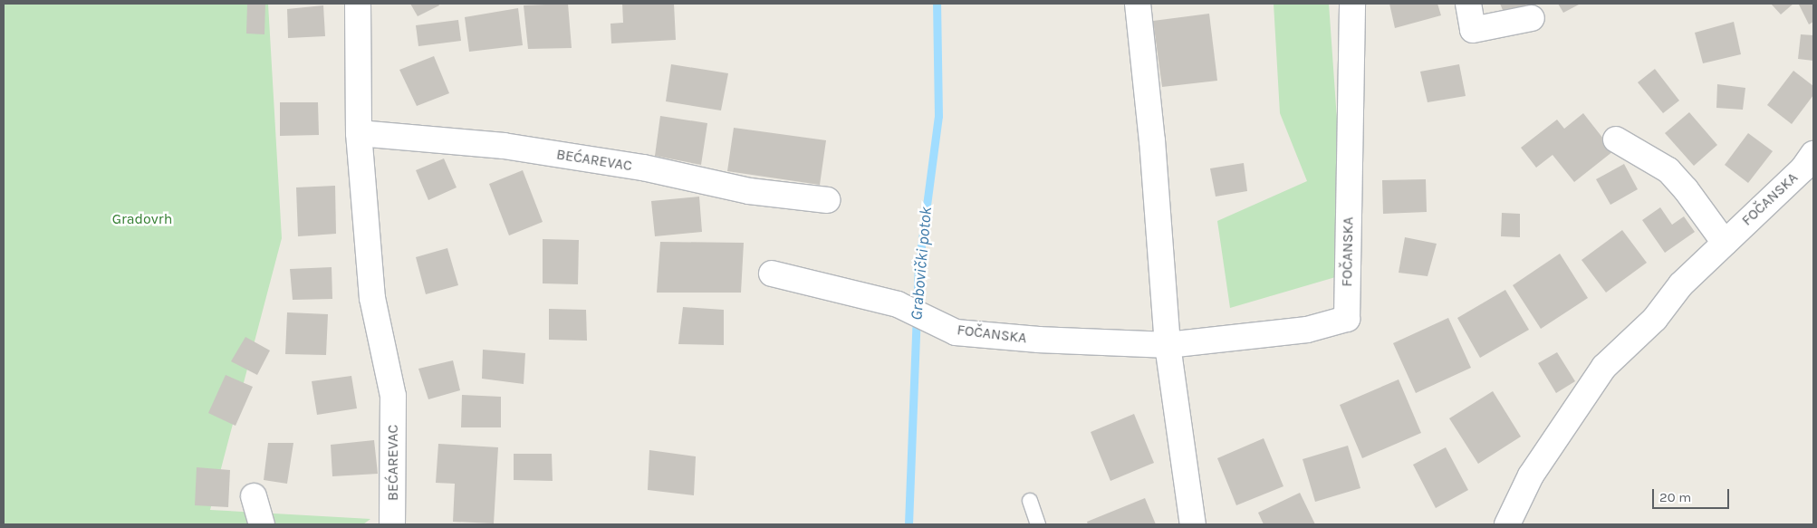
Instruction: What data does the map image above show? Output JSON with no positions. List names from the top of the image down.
{
  "streets": {
    "street": ["BEĆAREVAC", "FOČANSKA"]
  },
  "water": ["Grabovički potok"],
  "parks": ["Gradovrh"],
  "scale_bar": "20 m"
}
